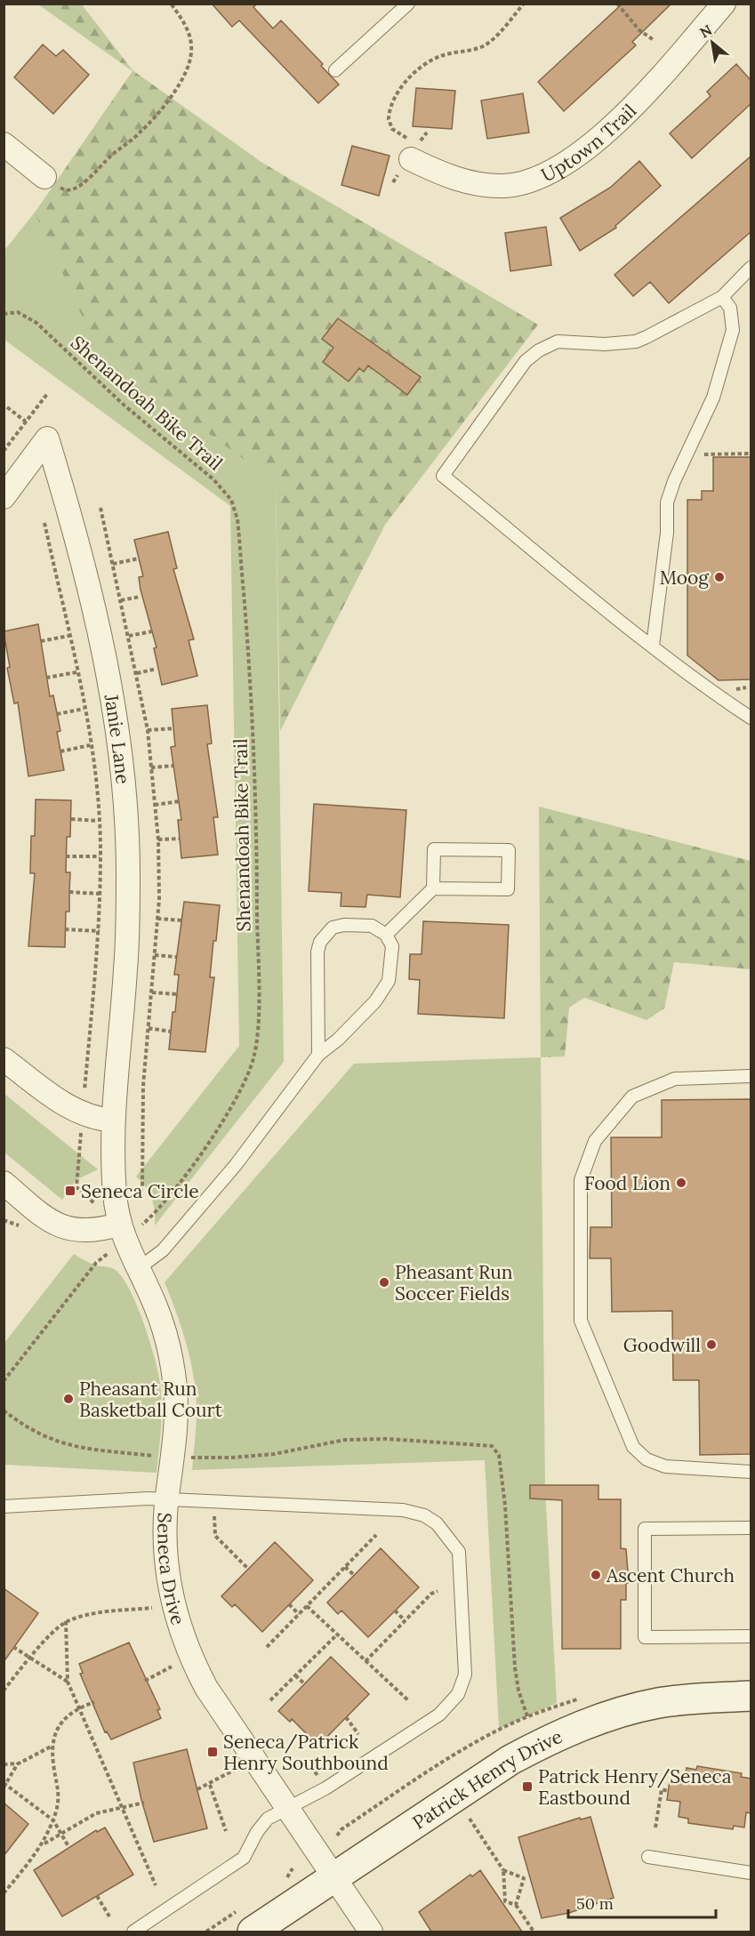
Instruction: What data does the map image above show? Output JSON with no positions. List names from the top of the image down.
{
  "streets": {
    "main road": ["Patrick Henry Drive"],
    "street": ["Uptown Trail", "Janie Lane", "Seneca Drive"],
    "path": ["Shenandoah Bike Trail"]
  },
  "crossings": [
    ["Shenandoah Bike Trail", "Janie Lane"],
    ["Shenandoah Bike Trail", "Seneca Drive"],
    ["Janie Lane", "Seneca Drive"],
    ["Seneca Drive", "Patrick Henry Drive"]
  ],
  "places": {
    "other": [
      "Moog",
      "Food Lion",
      "Pheasant Run Soccer Fields",
      "Goodwill",
      "Pheasant Run Basketball Court",
      "Ascent Church"
    ],
    "transit": ["Seneca Circle", "Seneca/Patrick Henry Southbound", "Patrick Henry/Seneca Eastbound"]
  },
  "scale_bar": "50 m",
  "north": "top left"
}
